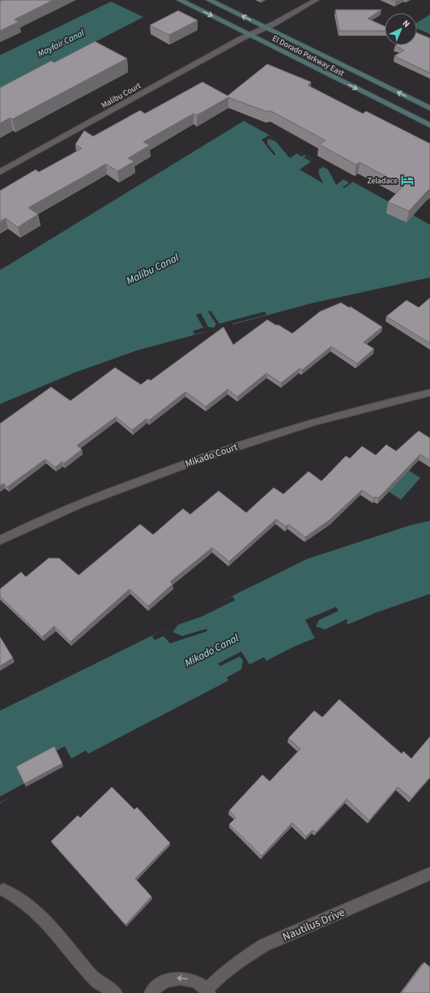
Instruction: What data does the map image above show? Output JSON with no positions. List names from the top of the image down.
{
  "streets": {
    "street": [
      "El Dorado Parkway East",
      "Malibu Court",
      "Mikado Court",
      "Nautilus Drive"
    ]
  },
  "crossings": [
    ["El Dorado Parkway East", "Malibu Court"]
  ],
  "water": ["Mayfair Canal", "Malibu Canal", "Mikado Canal"],
  "places": {
    "hotel": ["Zeladace"]
  },
  "north": "top right"
}
